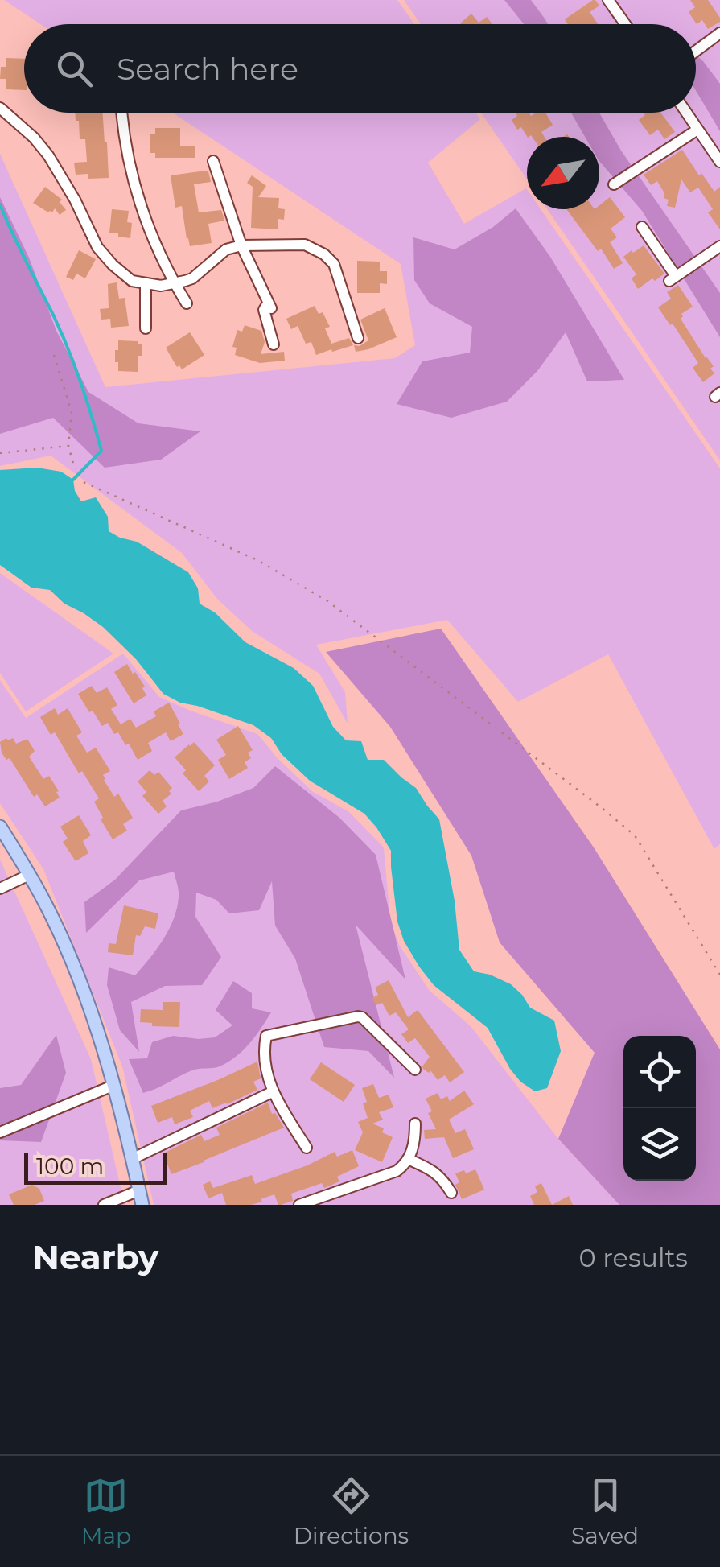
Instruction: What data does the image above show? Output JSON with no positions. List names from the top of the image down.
{
  "scale_bar": "100 m",
  "north": "bottom left",
  "page": {
    "search": "Search here",
    "scale": "100 m",
    "heading": ["Nearby", "0 results"],
    "nav": ["Map", "Directions", "Saved"]
  }
}
